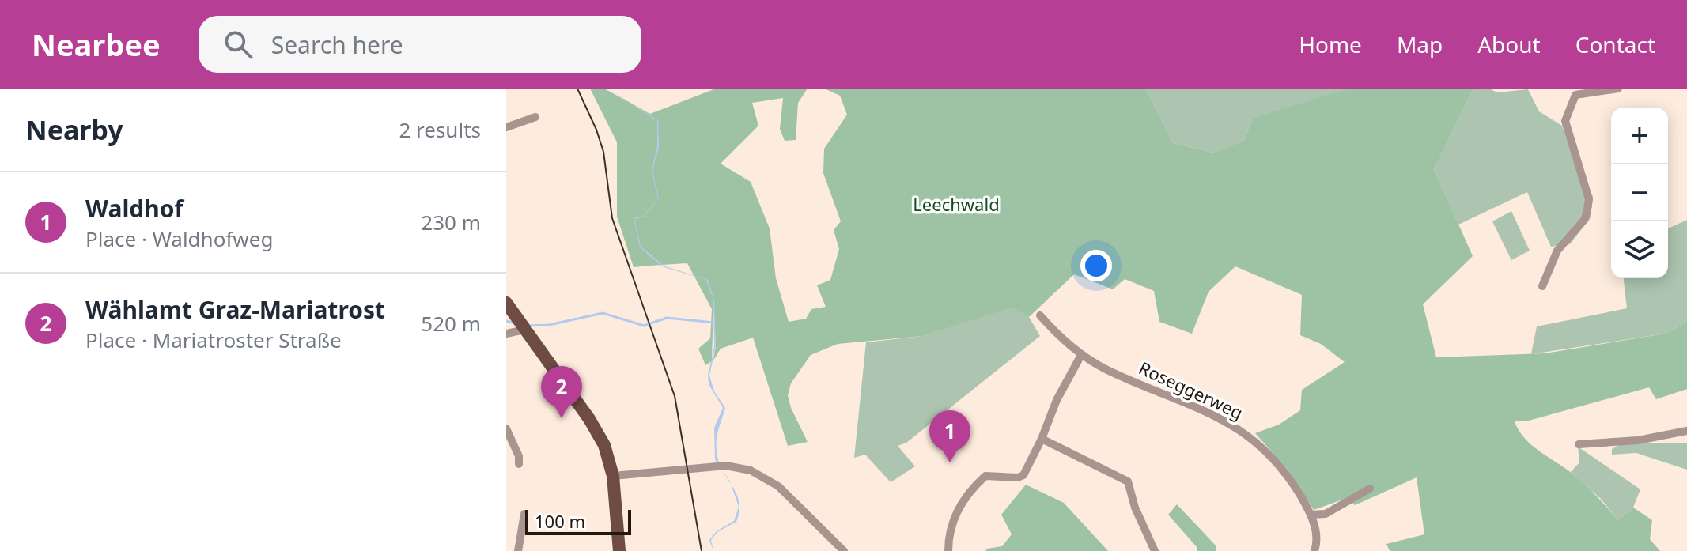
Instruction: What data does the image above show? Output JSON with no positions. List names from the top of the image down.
{
  "streets": {
    "street": ["Roseggerweg"]
  },
  "parks": ["Leechwald"],
  "scale_bar": "100 m",
  "page": {
    "header": "Nearbee",
    "search": "Search here",
    "nav": [
      "Home",
      "Map",
      "About",
      "Contact"
    ],
    "heading": ["Nearby", "2 results"],
    "map_buttons": ["+", "−"],
    "list": [
      {
        "mark": "1",
        "name": "Waldhof",
        "note": "Place · Waldhofweg",
        "value": "230 m"
      },
      {
        "mark": "2",
        "name": "Wählamt Graz-Mariatrost",
        "note": "Place · Mariatroster Straße",
        "value": "520 m"
      }
    ],
    "pins": ["2", "1"],
    "scale": "100 m"
  }
}
